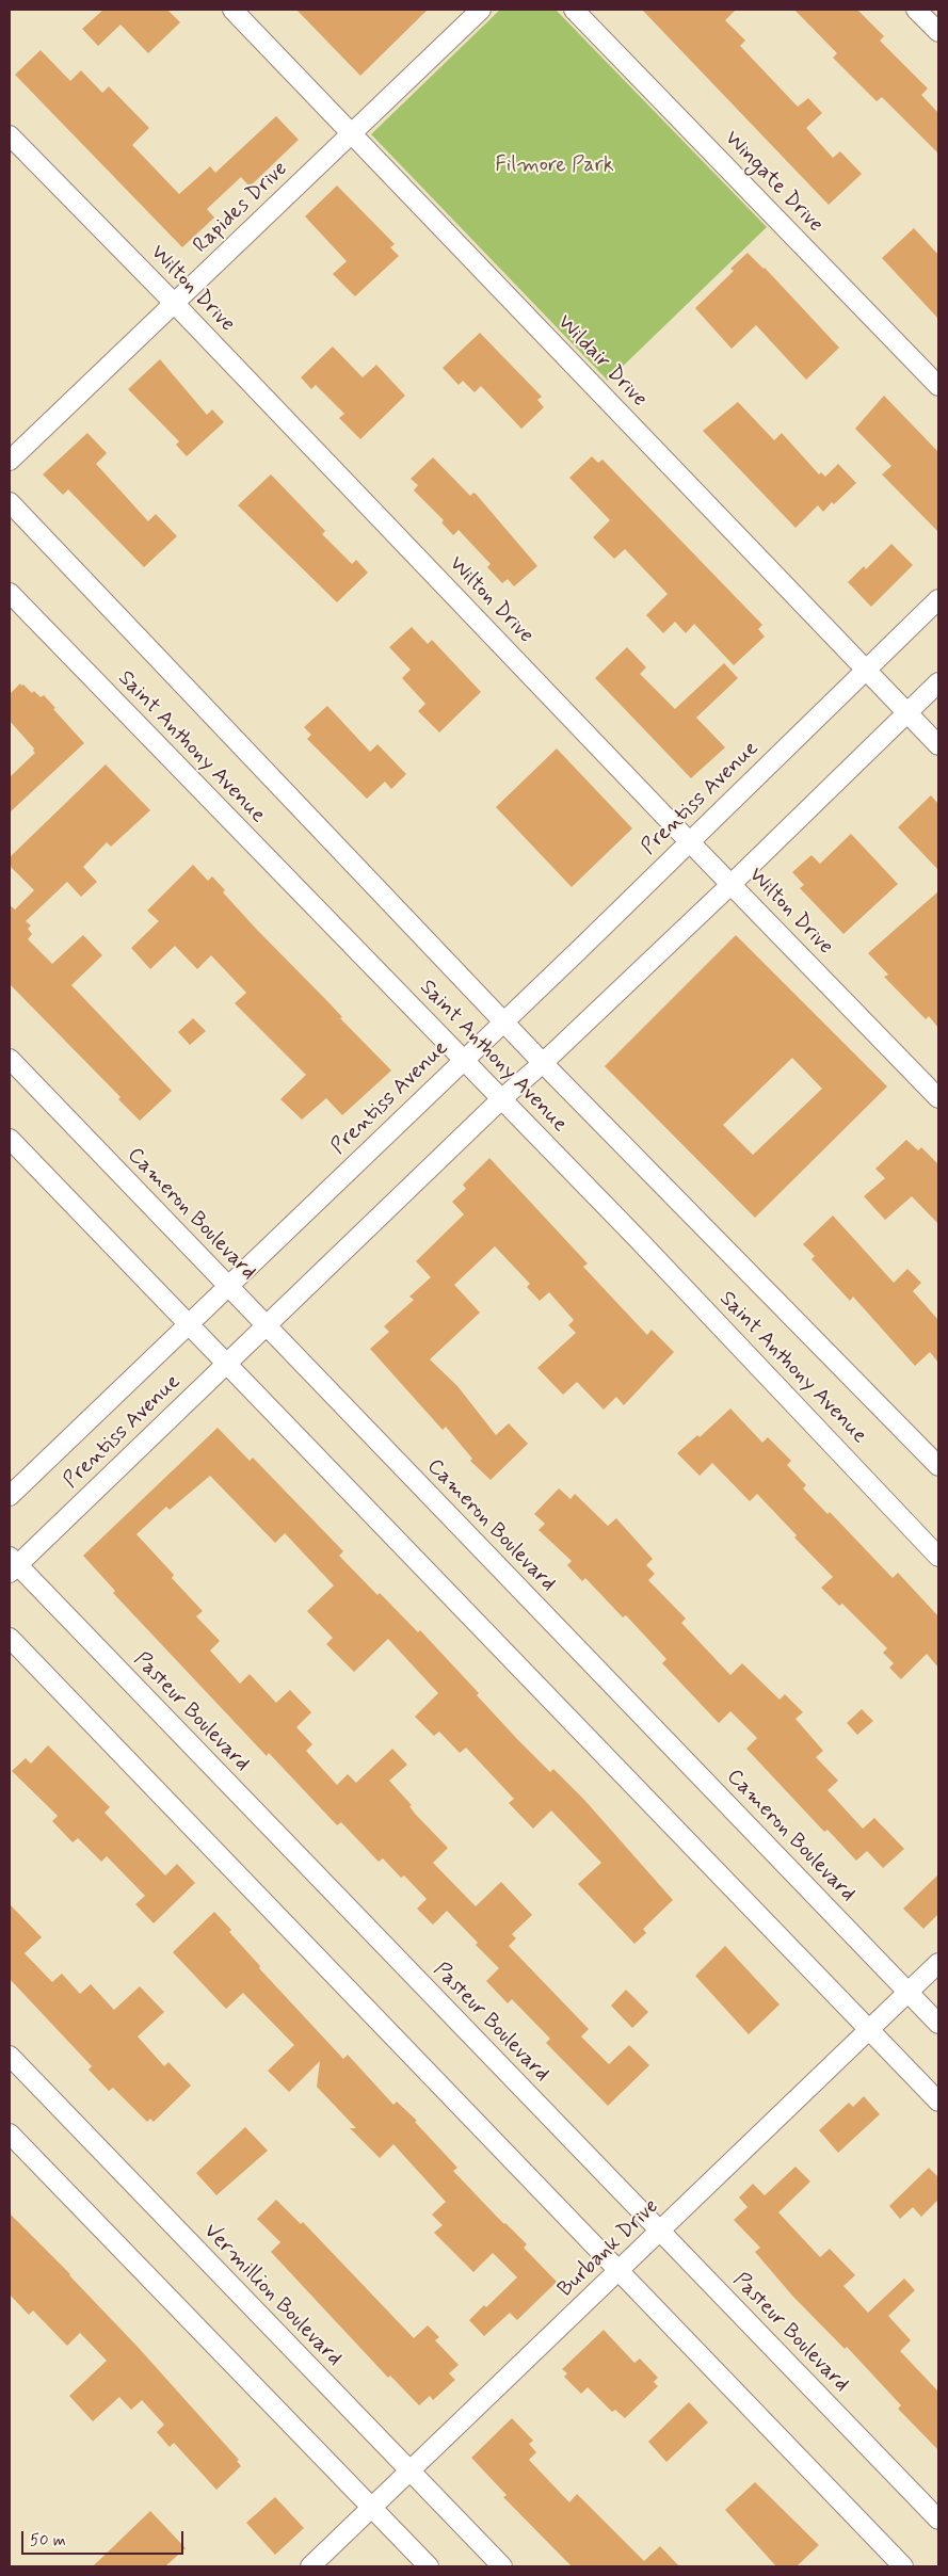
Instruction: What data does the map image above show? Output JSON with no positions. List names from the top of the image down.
{
  "streets": {
    "street": [
      "Wingate Drive",
      "Rapides Drive",
      "Wilton Drive",
      "Wildair Drive",
      "Saint Anthony Avenue",
      "Prentiss Avenue",
      "Cameron Boulevard",
      "Pasteur Boulevard",
      "Burbank Drive",
      "Vermillion Boulevard"
    ]
  },
  "crossings": [
    ["Rapides Drive", "Wilton Drive"],
    ["Rapides Drive", "Wildair Drive"],
    ["Wilton Drive", "Prentiss Avenue"],
    ["Wildair Drive", "Prentiss Avenue"],
    ["Saint Anthony Avenue", "Prentiss Avenue"],
    ["Prentiss Avenue", "Cameron Boulevard"],
    ["Prentiss Avenue", "Pasteur Boulevard"],
    ["Cameron Boulevard", "Burbank Drive"],
    ["Pasteur Boulevard", "Burbank Drive"],
    ["Burbank Drive", "Vermillion Boulevard"]
  ],
  "parks": ["Filmore Park"],
  "scale_bar": "50 m"
}
